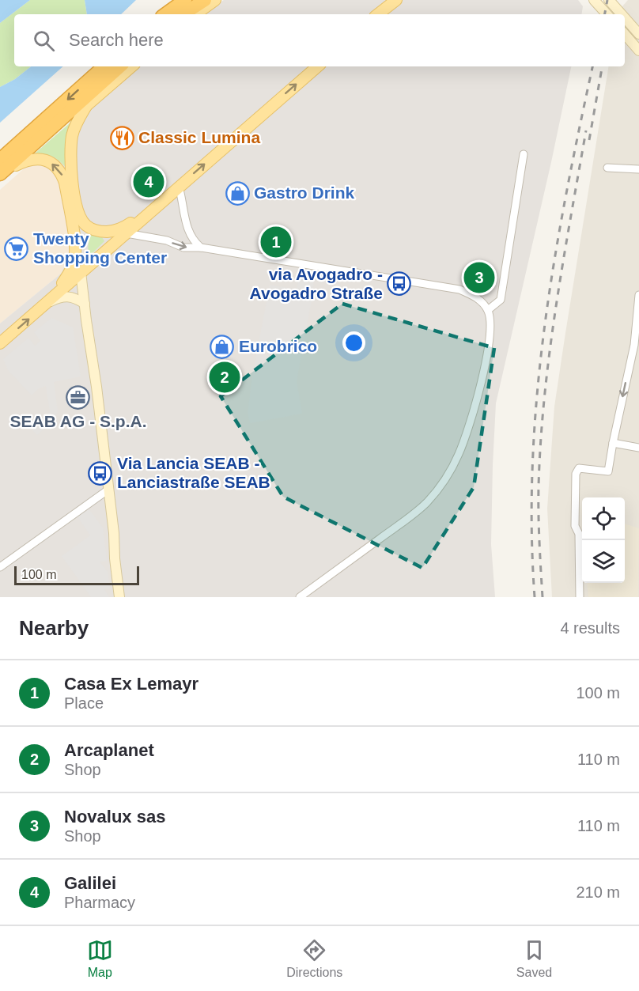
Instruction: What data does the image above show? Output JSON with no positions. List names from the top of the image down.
{
  "places": {
    "restaurant": ["Classic Lumina"],
    "shop": ["Gastro Drink", "Eurobrico"],
    "supermarket": ["Twenty Shopping Center"],
    "bus stop": ["via Avogadro - Avogadro Straße", "Via Lancia SEAB - Lanciastraße SEAB"],
    "office": ["SEAB AG - S.p.A."]
  },
  "scale_bar": "100 m",
  "page": {
    "search": "Search here",
    "pins": [
      "4",
      "1",
      "3",
      "2"
    ],
    "scale": "100 m",
    "heading": ["Nearby", "4 results"],
    "list": [
      {
        "mark": "1",
        "name": "Casa Ex Lemayr",
        "note": "Place",
        "value": "100 m"
      },
      {
        "mark": "2",
        "name": "Arcaplanet",
        "note": "Shop",
        "value": "110 m"
      },
      {
        "mark": "3",
        "name": "Novalux sas",
        "note": "Shop",
        "value": "110 m"
      },
      {
        "mark": "4",
        "name": "Galilei",
        "note": "Pharmacy",
        "value": "210 m"
      }
    ],
    "nav": ["Map", "Directions", "Saved"]
  }
}
